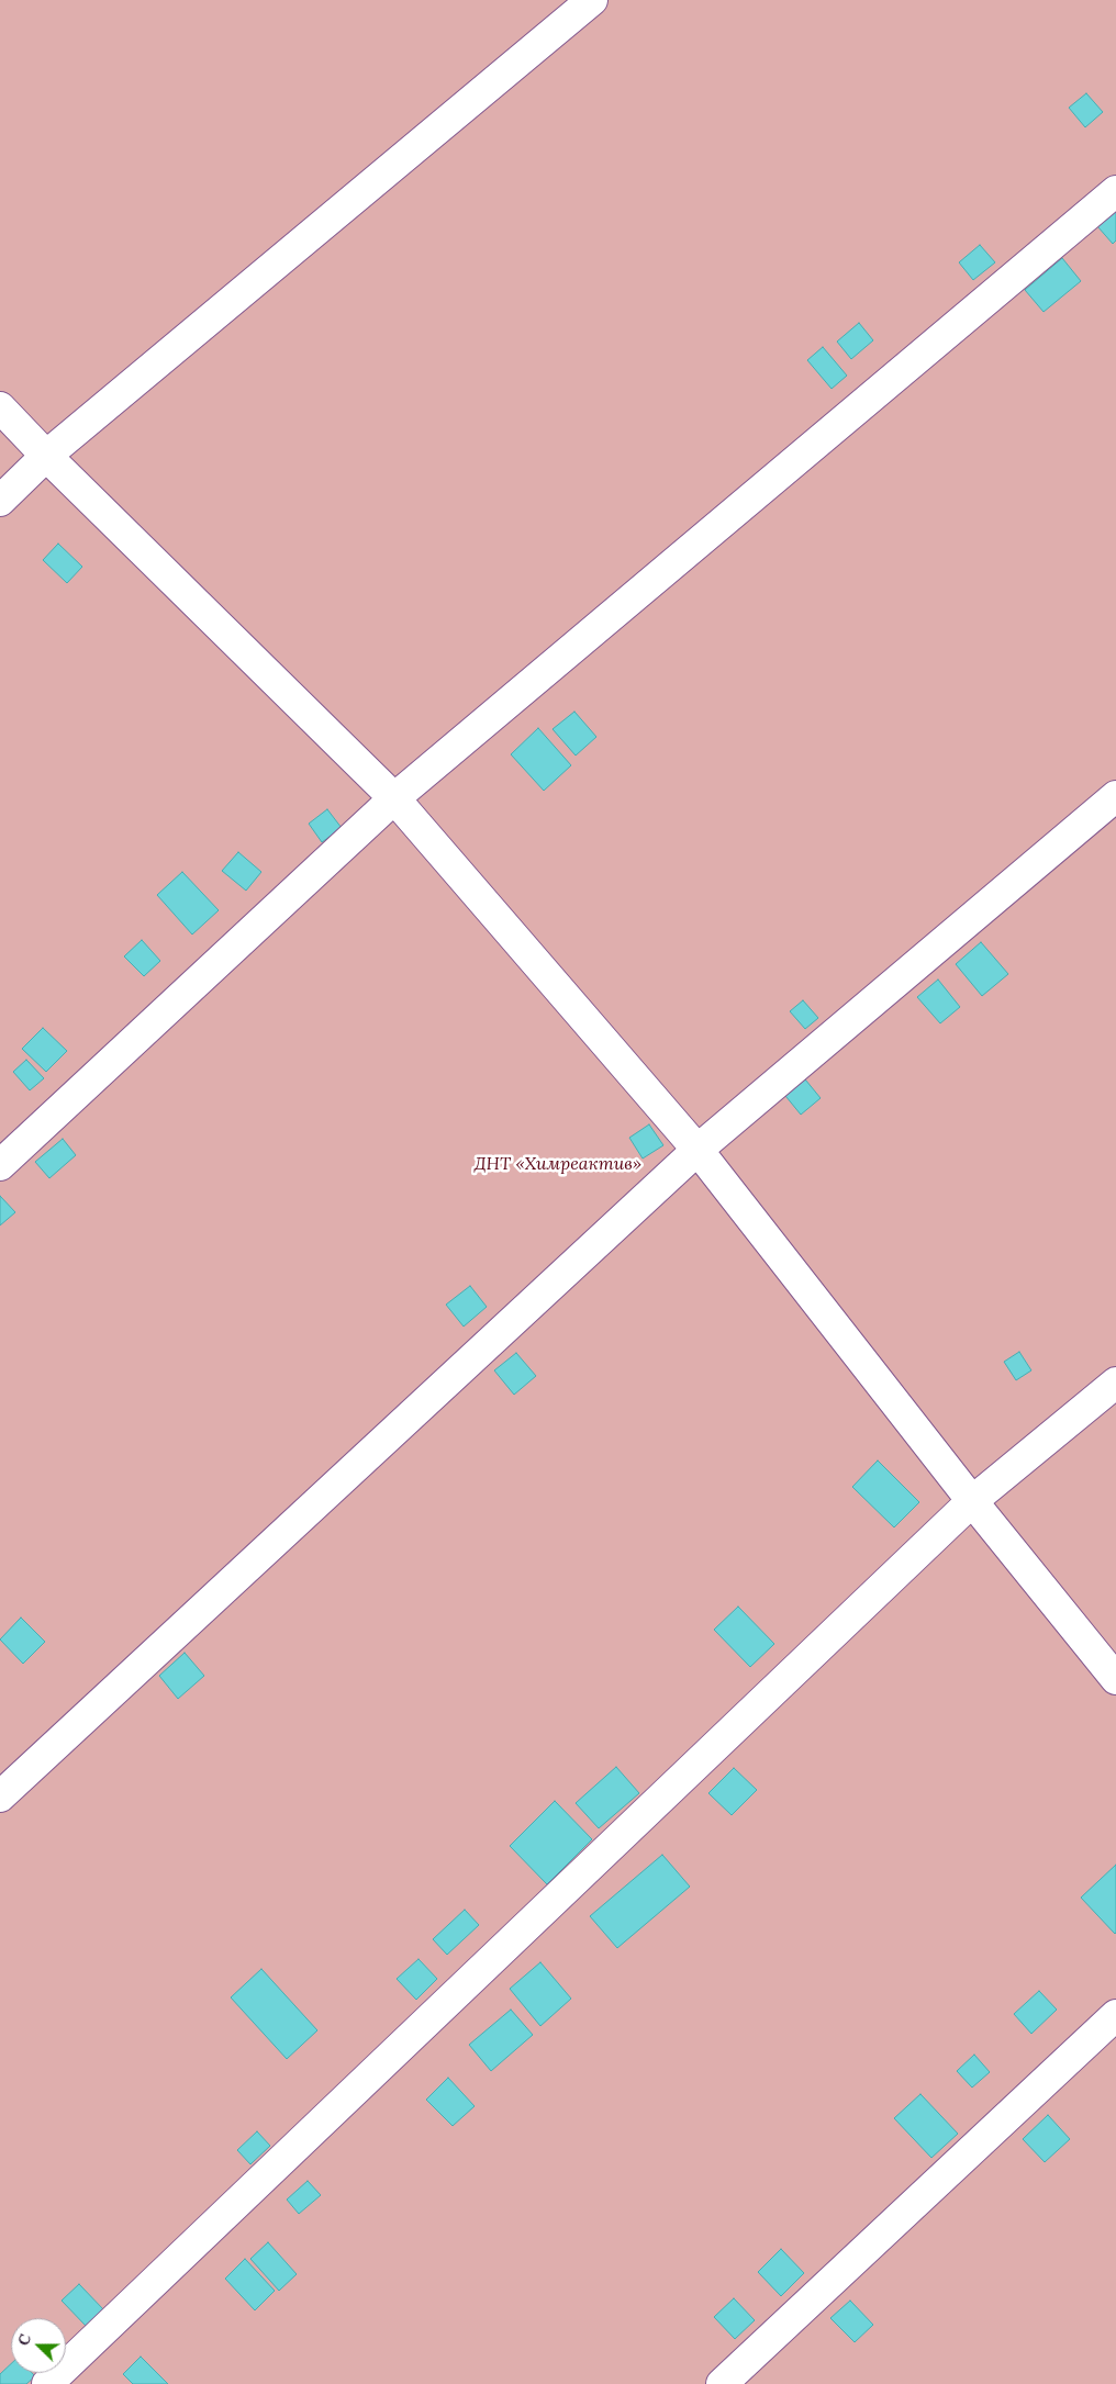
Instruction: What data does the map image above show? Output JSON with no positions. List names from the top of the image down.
{
  "parks": ["ДНТ «Химреактив»"],
  "north": "left"
}
